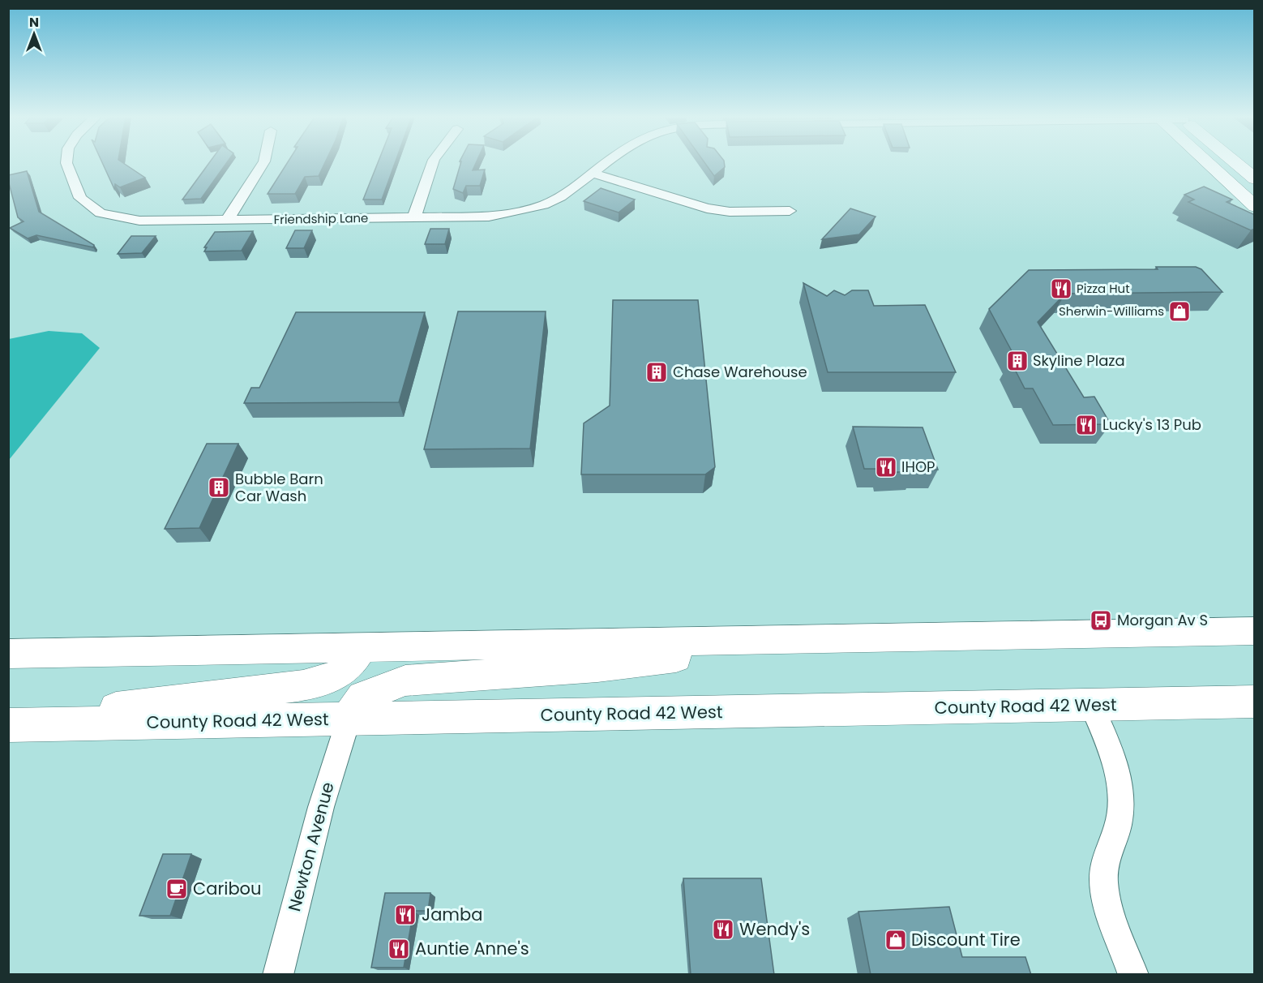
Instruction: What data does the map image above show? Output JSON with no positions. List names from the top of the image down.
{
  "streets": {
    "highway": ["County Road 42 West"],
    "street": ["Friendship Lane", "Newton Avenue"]
  },
  "crossings": [
    ["County Road 42 West", "Newton Avenue"]
  ],
  "places": {
    "restaurant": [
      "Pizza Hut",
      "Lucky's 13 Pub",
      "IHOP",
      "Jamba",
      "Wendy's",
      "Auntie Anne's"
    ],
    "shop": ["Sherwin-Williams", "Discount Tire"],
    "building": ["Skyline Plaza", "Chase Warehouse", "Bubble Barn Car Wash"],
    "bus stop": ["Morgan Av S"],
    "cafe": ["Caribou"]
  },
  "north": "top"
}
